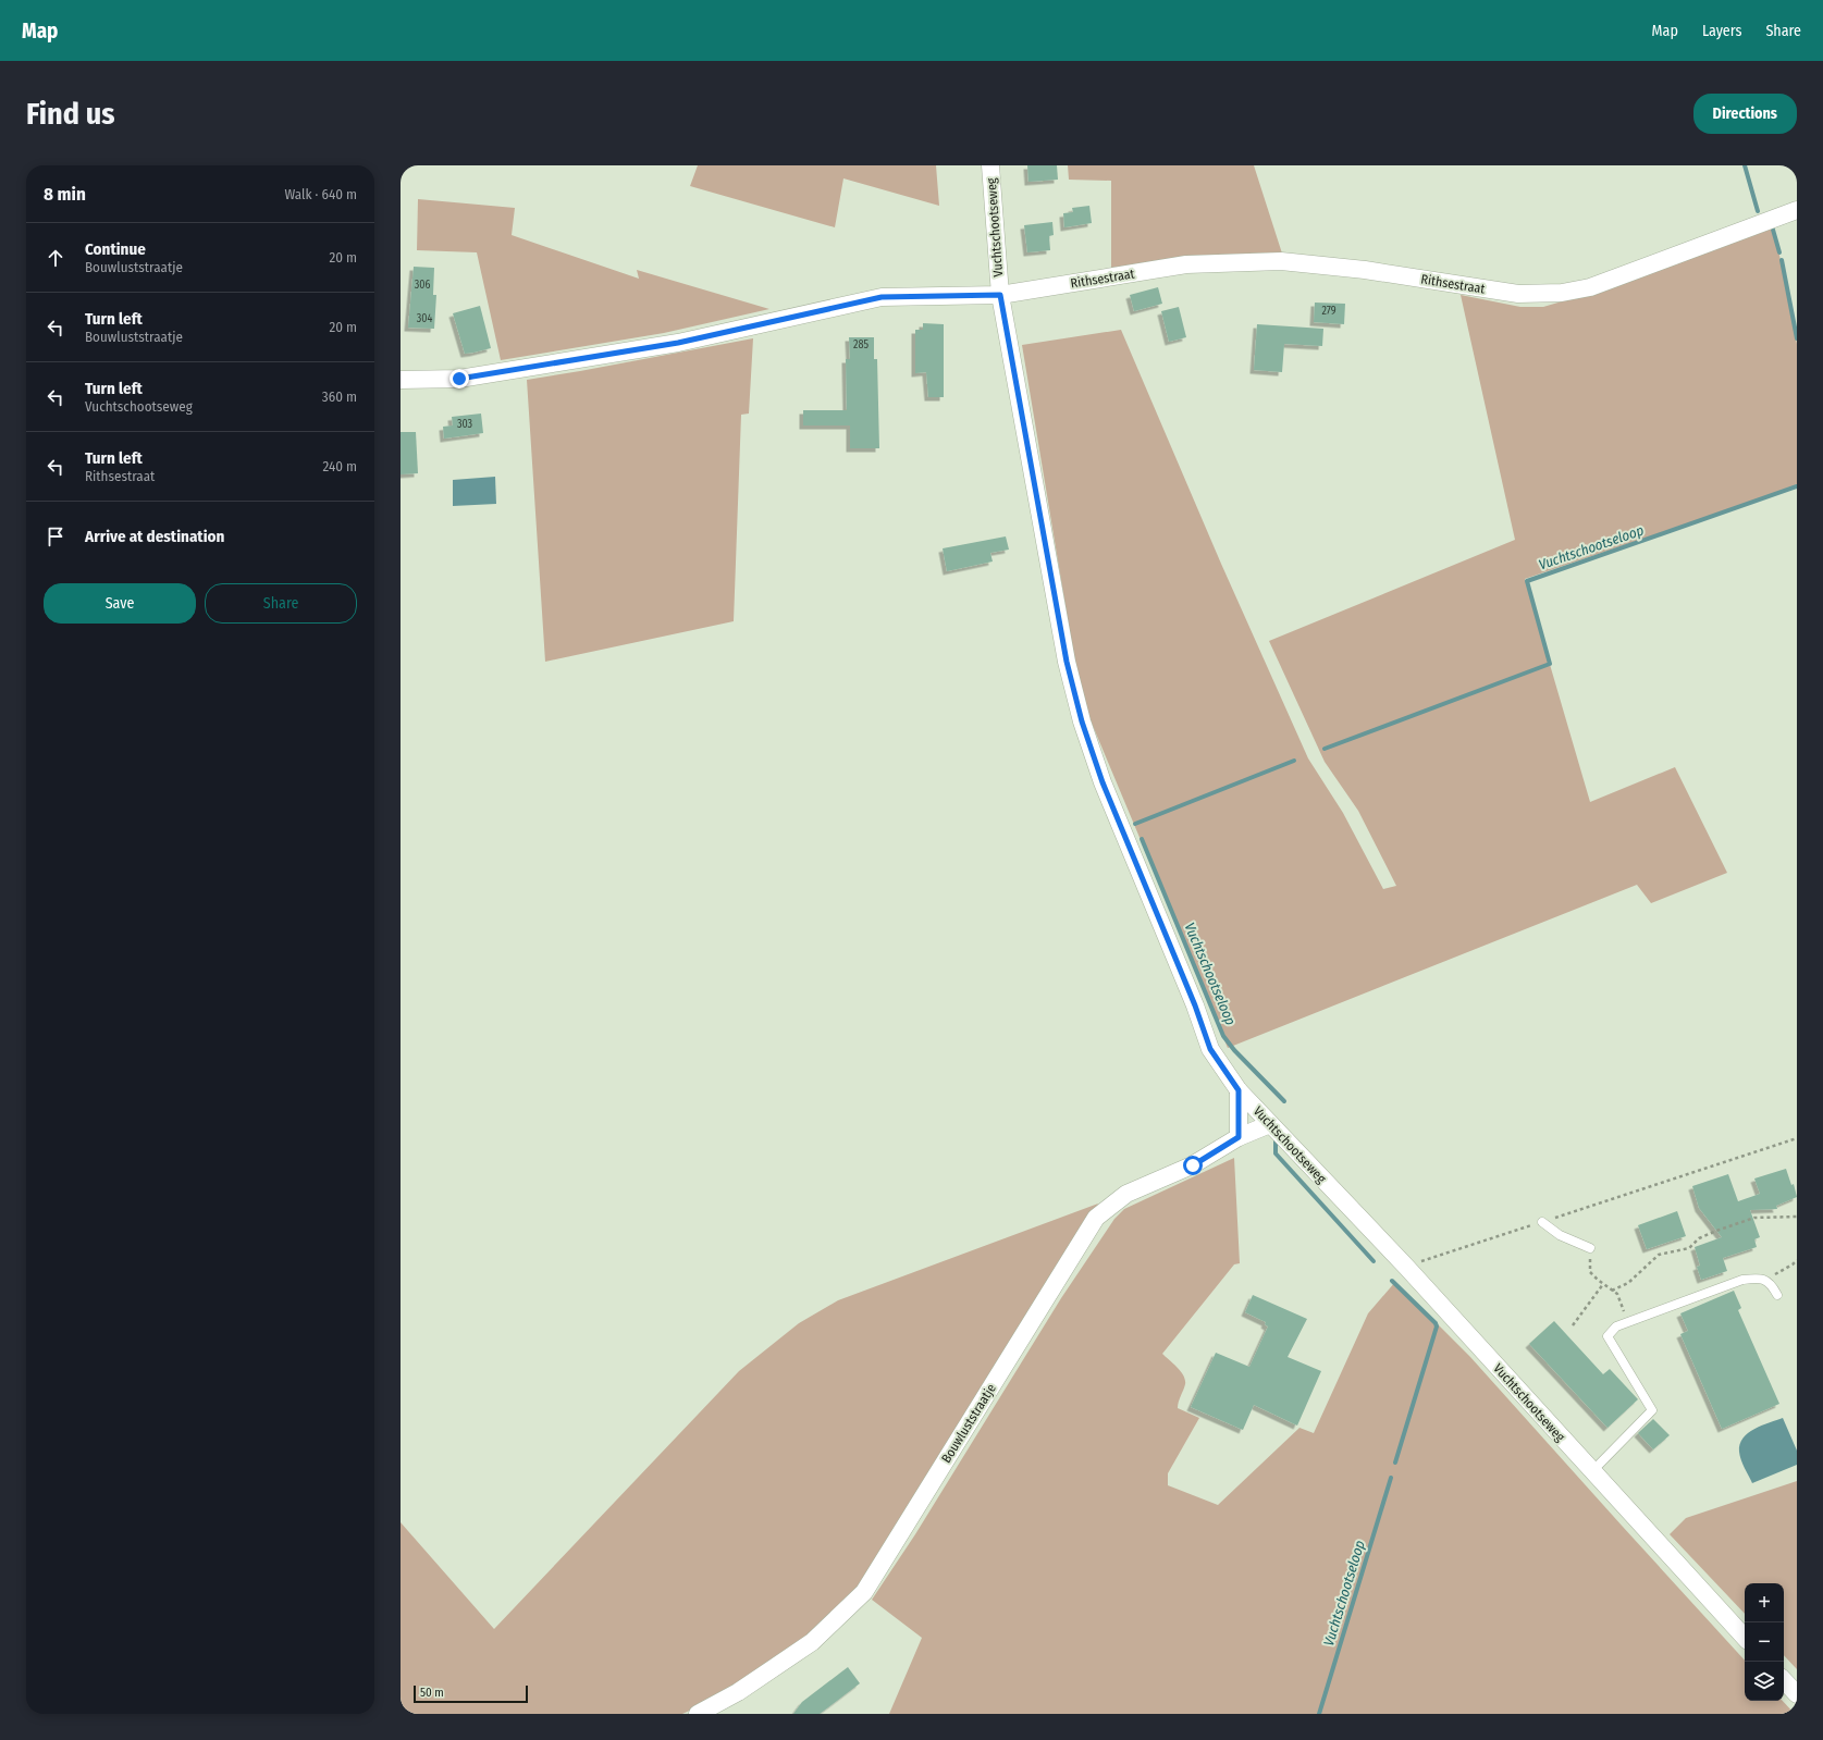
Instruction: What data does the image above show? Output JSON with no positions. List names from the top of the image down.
{
  "streets": {
    "street": ["Vuchtschootseweg", "Rithsestraat", "Bouwluststraatje"]
  },
  "crossings": [
    ["Vuchtschootseweg", "Rithsestraat"],
    ["Vuchtschootseweg", "Bouwluststraatje"]
  ],
  "water": ["Vuchtschootseloop"],
  "house_numbers": [
    "306",
    "279",
    "304",
    "285",
    "303"
  ],
  "scale_bar": "50 m",
  "page": {
    "header": "Map",
    "nav": ["Map", "Layers", "Share"],
    "buttons": [
      "Directions",
      ["Save", "Share"]
    ],
    "title": "Find us",
    "heading": ["8 min", "Walk · 640 m"],
    "list": [
      ["Continue", "Bouwluststraatje", "20 m"],
      ["Turn left", "Bouwluststraatje", "20 m"],
      ["Turn left", "Vuchtschootseweg", "360 m"],
      ["Turn left", "Rithsestraat", "240 m"],
      "Arrive at destination"
    ],
    "map_buttons": ["+", "−"],
    "scale": "50 m"
  }
}
